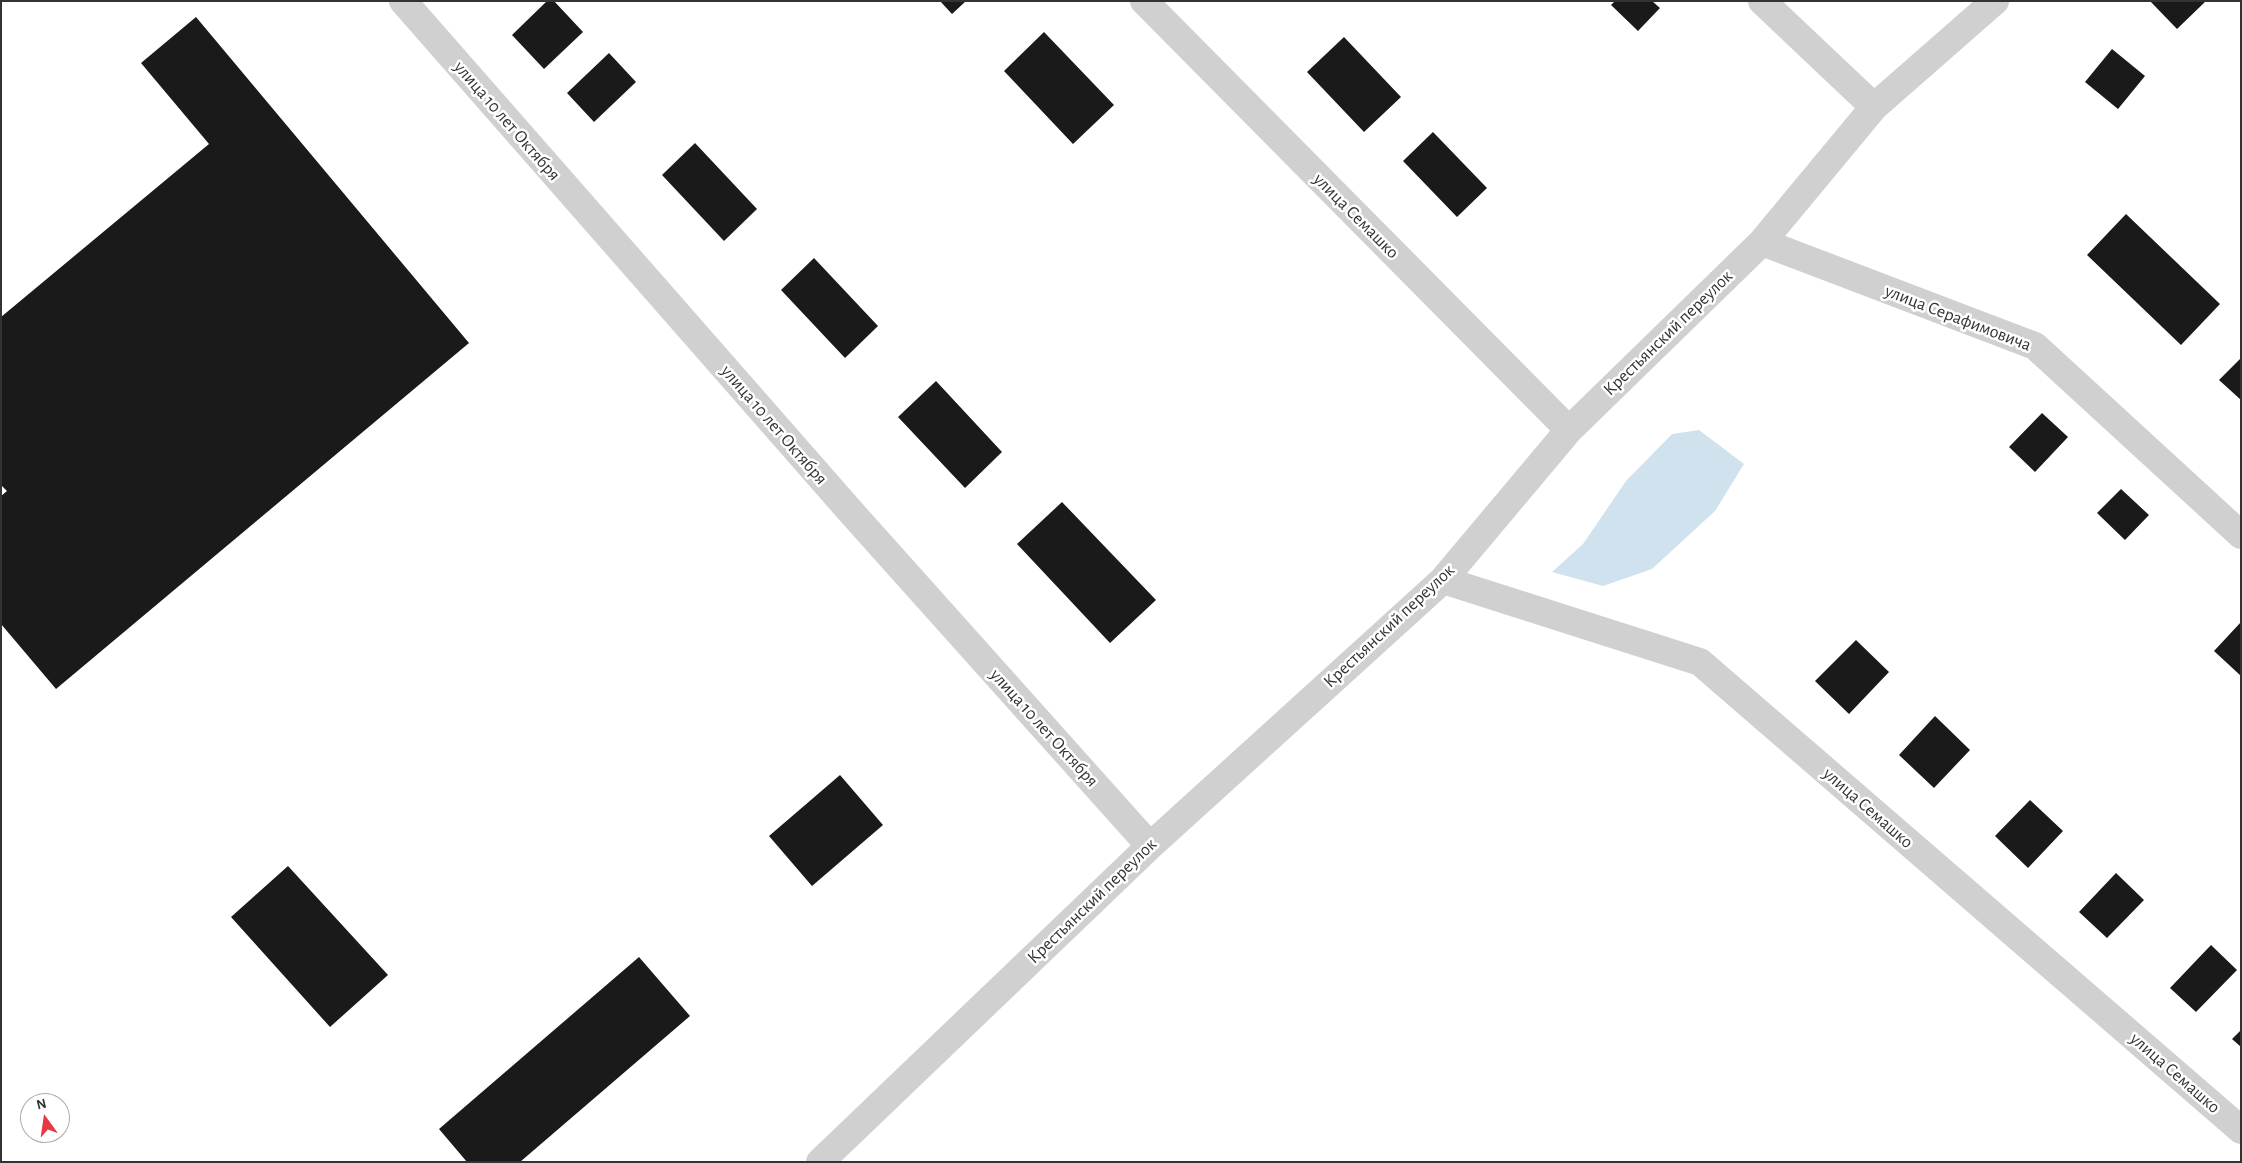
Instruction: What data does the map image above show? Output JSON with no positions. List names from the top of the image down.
{
  "streets": {
    "street": [
      "улица 10 лет Октября",
      "улица Семашко",
      "улица Серафимовича",
      "Крестьянский переулок"
    ]
  },
  "crossings": [
    ["улица 10 лет Октября", "Крестьянский переулок"],
    ["улица Семашко", "Крестьянский переулок"],
    ["улица Серафимовича", "Крестьянский переулок"]
  ],
  "north": "top"
}
